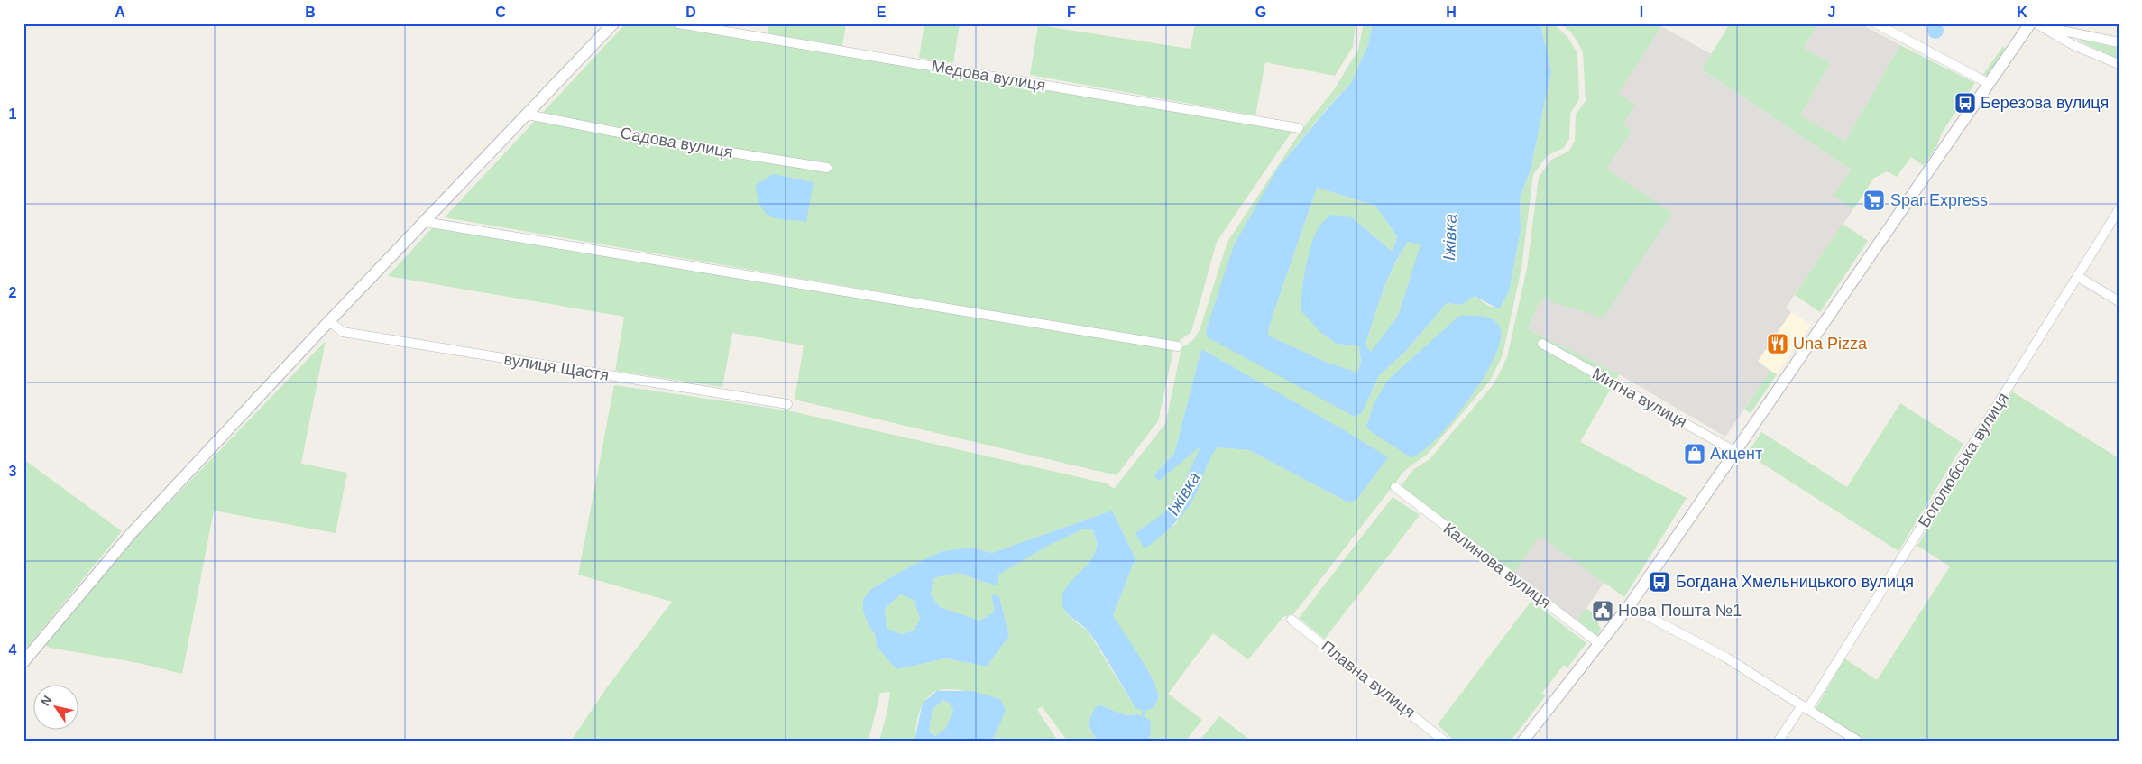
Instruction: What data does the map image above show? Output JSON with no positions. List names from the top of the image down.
{
  "streets": {
    "street": [
      "Медова вулиця",
      "Садова вулиця",
      "вулиця Щастя",
      "Митна вулиця",
      "Боголюбська вулиця",
      "Калинова вулиця",
      "Плавна вулиця"
    ]
  },
  "water": ["Іжівка"],
  "places": {
    "bus stop": ["Березова вулиця", "Богдана Хмельницького вулиця"],
    "supermarket": ["Spar Express"],
    "restaurant": ["Una Pizza"],
    "shop": ["Акцент"],
    "public building": ["Нова Пошта №1"]
  },
  "north": "top left",
  "grid": {
    "columns": [
      "A",
      "B",
      "C",
      "D",
      "E",
      "F",
      "G",
      "H",
      "I",
      "J",
      "K"
    ],
    "rows": [
      "1",
      "2",
      "3",
      "4"
    ]
  }
}
